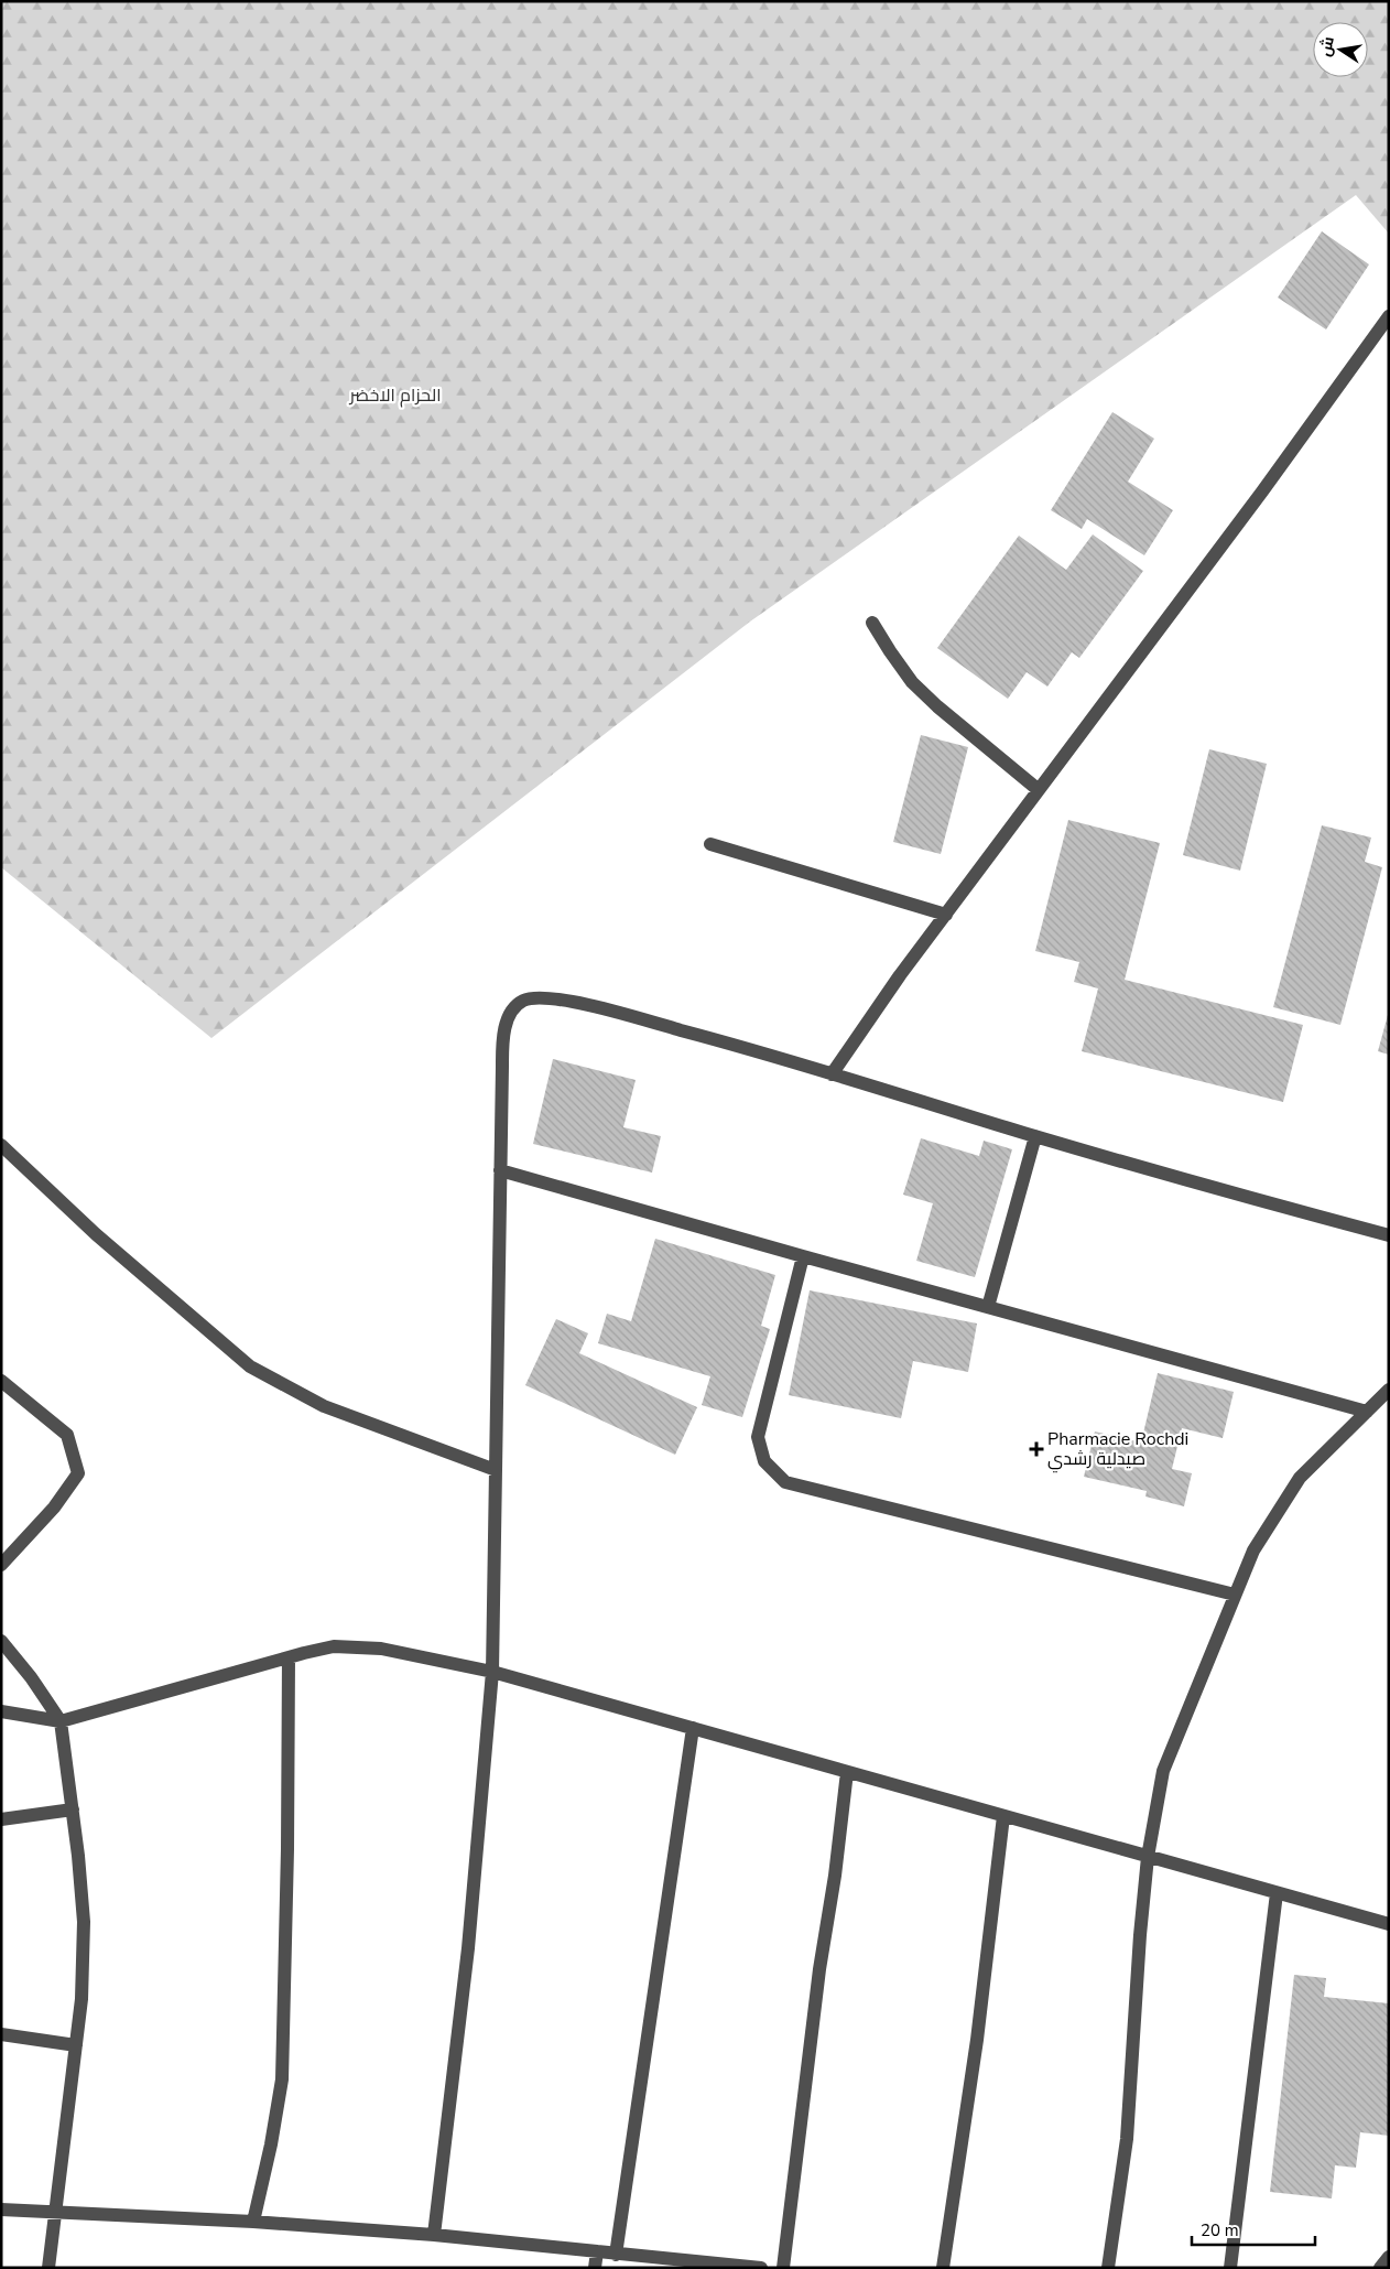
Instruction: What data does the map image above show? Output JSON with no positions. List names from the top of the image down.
{
  "parks": ["الحزام الاخضر"],
  "places": {
    "health": ["Pharmacie Rochdi صيدلية رشدي"]
  },
  "scale_bar": "20 m",
  "north": "left"
}
